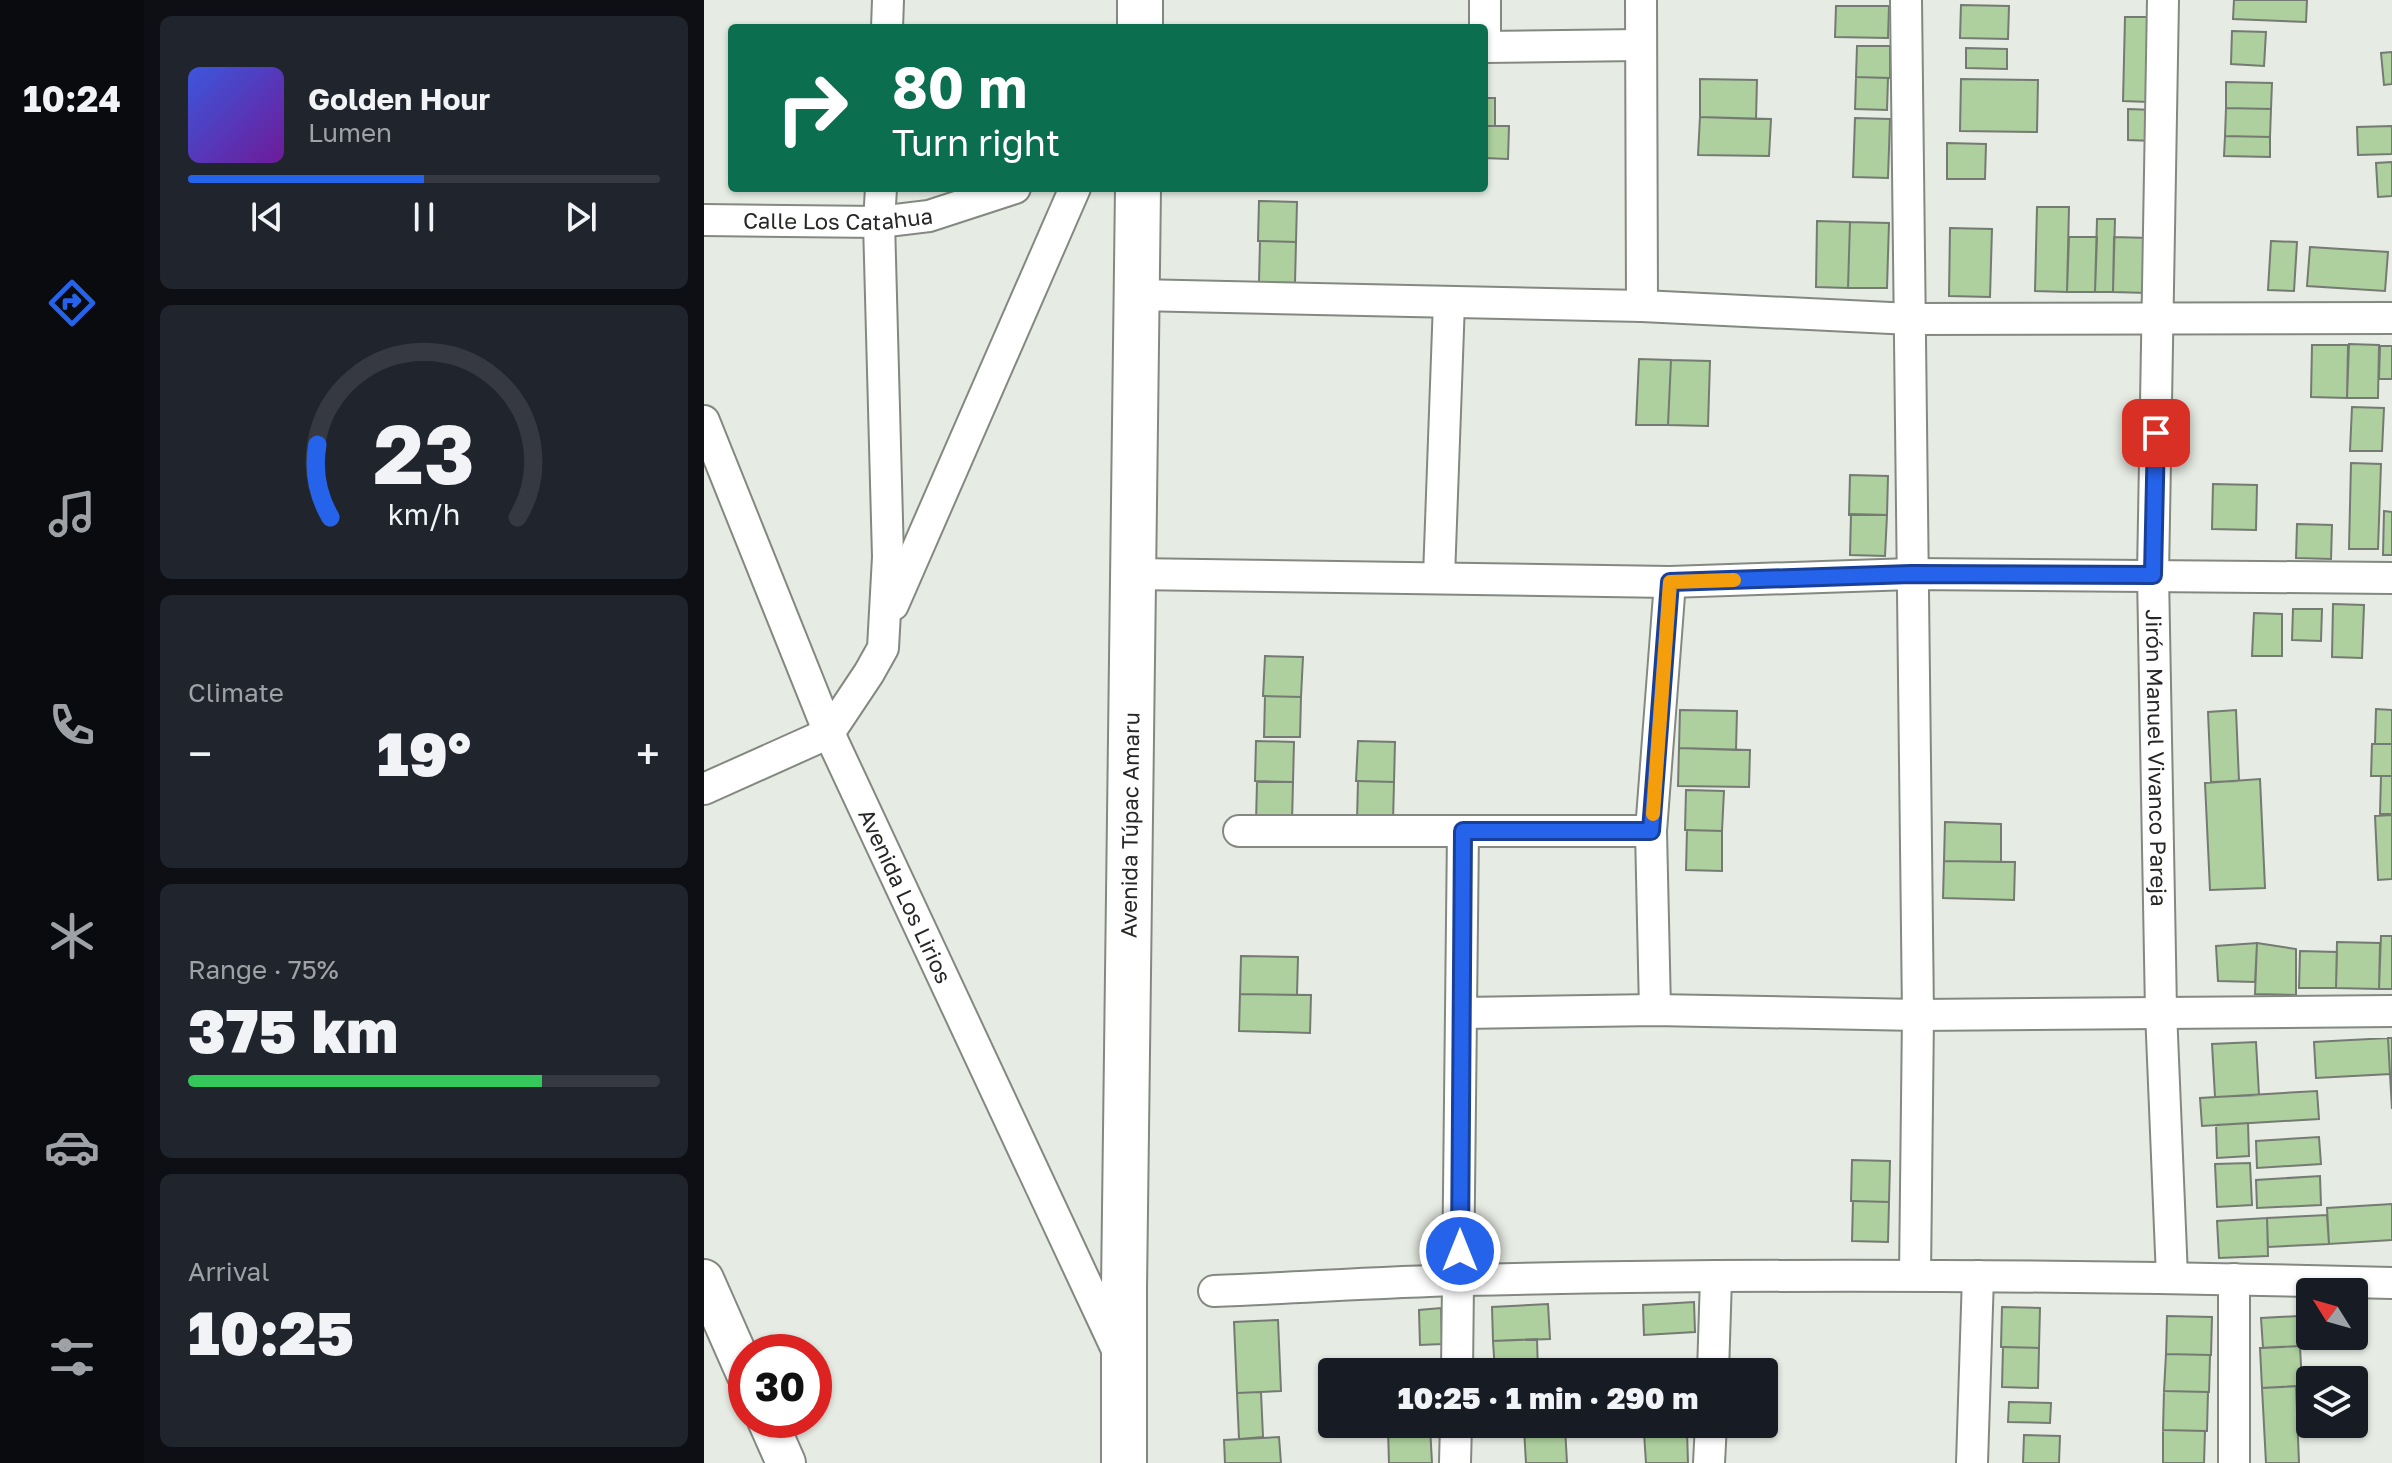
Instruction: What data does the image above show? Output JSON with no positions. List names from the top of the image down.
{
  "streets": {
    "main road": ["Avenida Túpac Amaru"],
    "street": ["Calle Los Catahua", "Jirón Manuel Vivanco Pareja", "Avenida Los Lirios"]
  },
  "crossings": [
    ["Avenida Túpac Amaru", "Avenida Los Lirios"]
  ],
  "north": "top left",
  "page": {
    "tabs": "10:24",
    "turn": ["80 m", "Turn right"],
    "song": ["Golden Hour", "Lumen"],
    "tile": [
      "Climate",
      ["Range · 75%", "375 km"],
      ["Arrival", "10:25"]
    ],
    "heat": ["−", "19°", "+"],
    "limit": "30",
    "trip": "10:25 · 1 min · 290 m",
    "gauge": ["23", "km/h"]
  }
}
